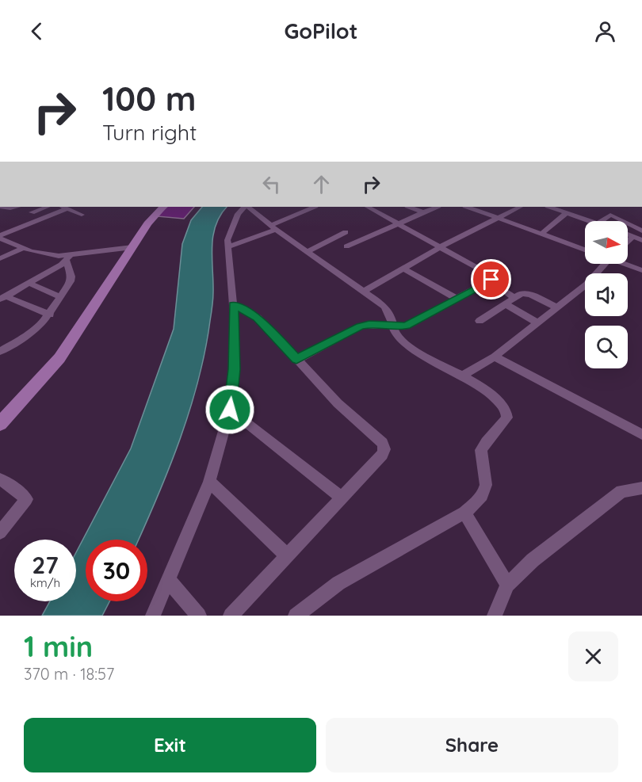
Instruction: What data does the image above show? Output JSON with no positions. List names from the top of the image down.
{
  "north": "right",
  "page": {
    "header": "GoPilot",
    "turn": ["100 m", "Turn right"],
    "speed": "27 km/h",
    "limit": "30",
    "heading": ["1 min", "370 m · 18:57"],
    "buttons": ["Exit", "Share"]
  }
}
